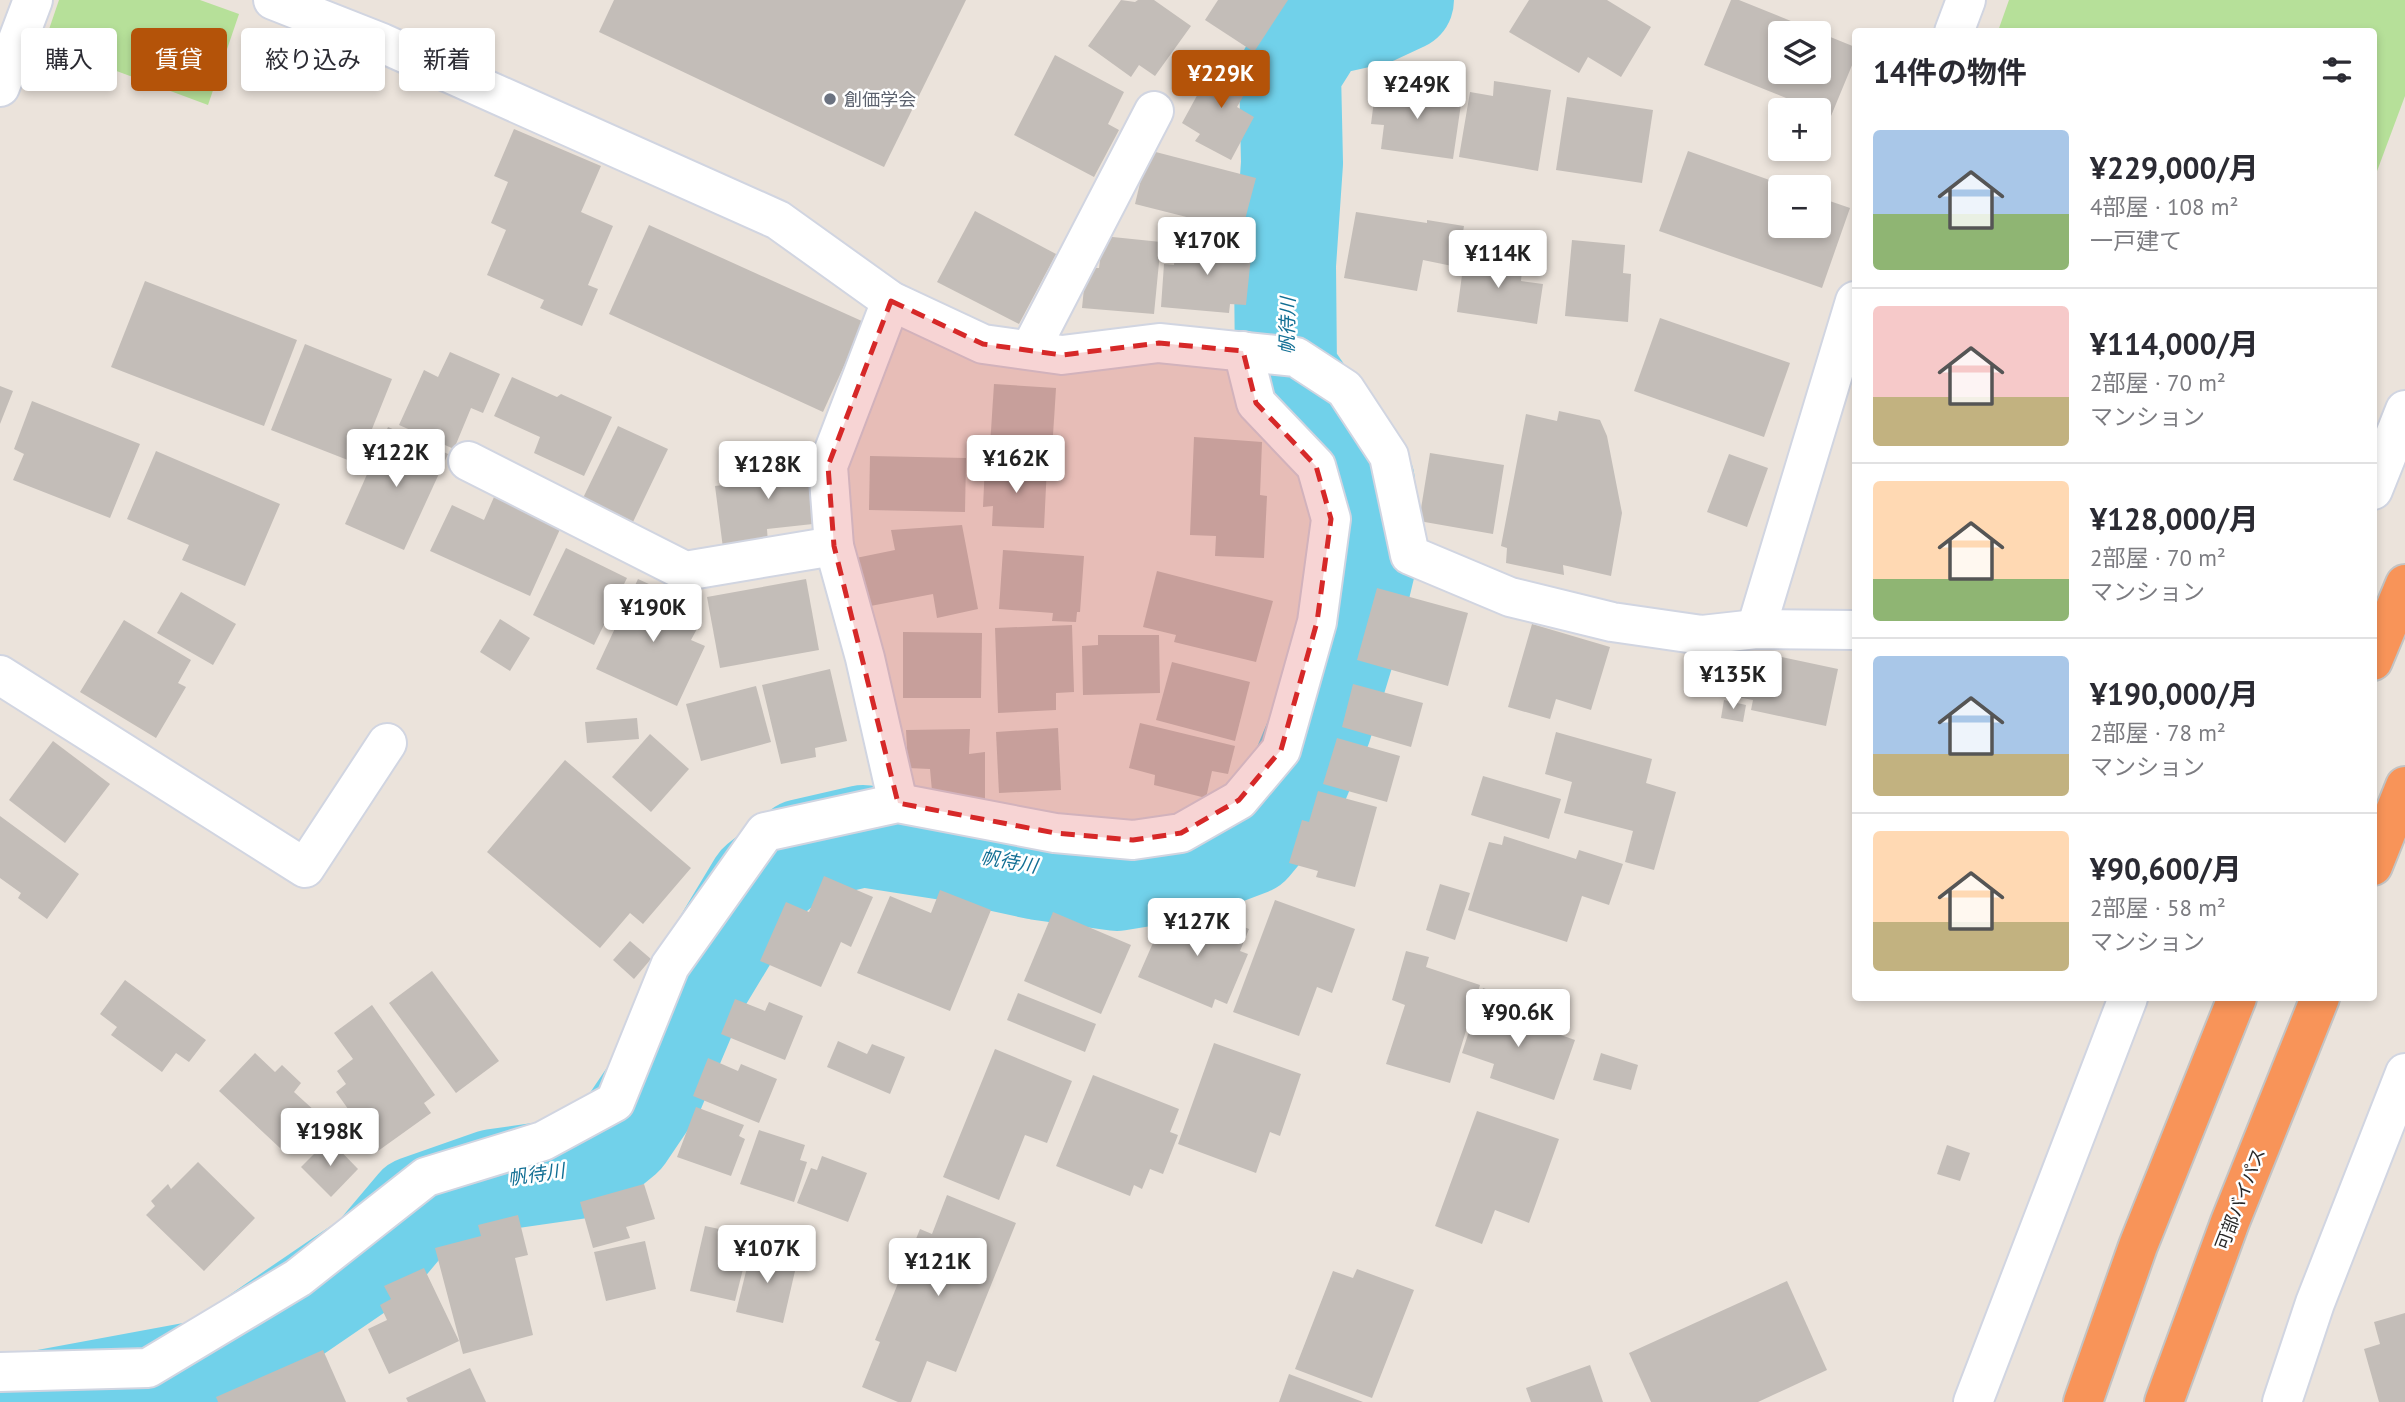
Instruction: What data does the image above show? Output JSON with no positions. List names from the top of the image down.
{
  "streets": {
    "highway": ["可部バイパス"]
  },
  "water": ["帆待川"],
  "places": ["創価学会"],
  "page": {
    "map_buttons": ["+", "−"],
    "chip": [
      "購入",
      "賃貸",
      "絞り込み",
      "新着"
    ],
    "heading": "14件の物件",
    "price": [
      "¥229K",
      "¥249K",
      "¥170K",
      "¥114K",
      "¥122K",
      "¥162K",
      "¥128K",
      "¥190K",
      "¥135K",
      "¥127K",
      "¥90.6K",
      "¥198K",
      "¥107K",
      "¥121K"
    ],
    "list": [
      {
        "name": "¥229,000/月",
        "note": "4部屋 · 108 m² · 一戸建て"
      },
      {
        "name": "¥114,000/月",
        "note": "2部屋 · 70 m² · マンション"
      },
      {
        "name": "¥128,000/月",
        "note": "2部屋 · 70 m² · マンション"
      },
      {
        "name": "¥190,000/月",
        "note": "2部屋 · 78 m² · マンション"
      },
      {
        "name": "¥90,600/月",
        "note": "2部屋 · 58 m² · マンション"
      }
    ]
  }
}
